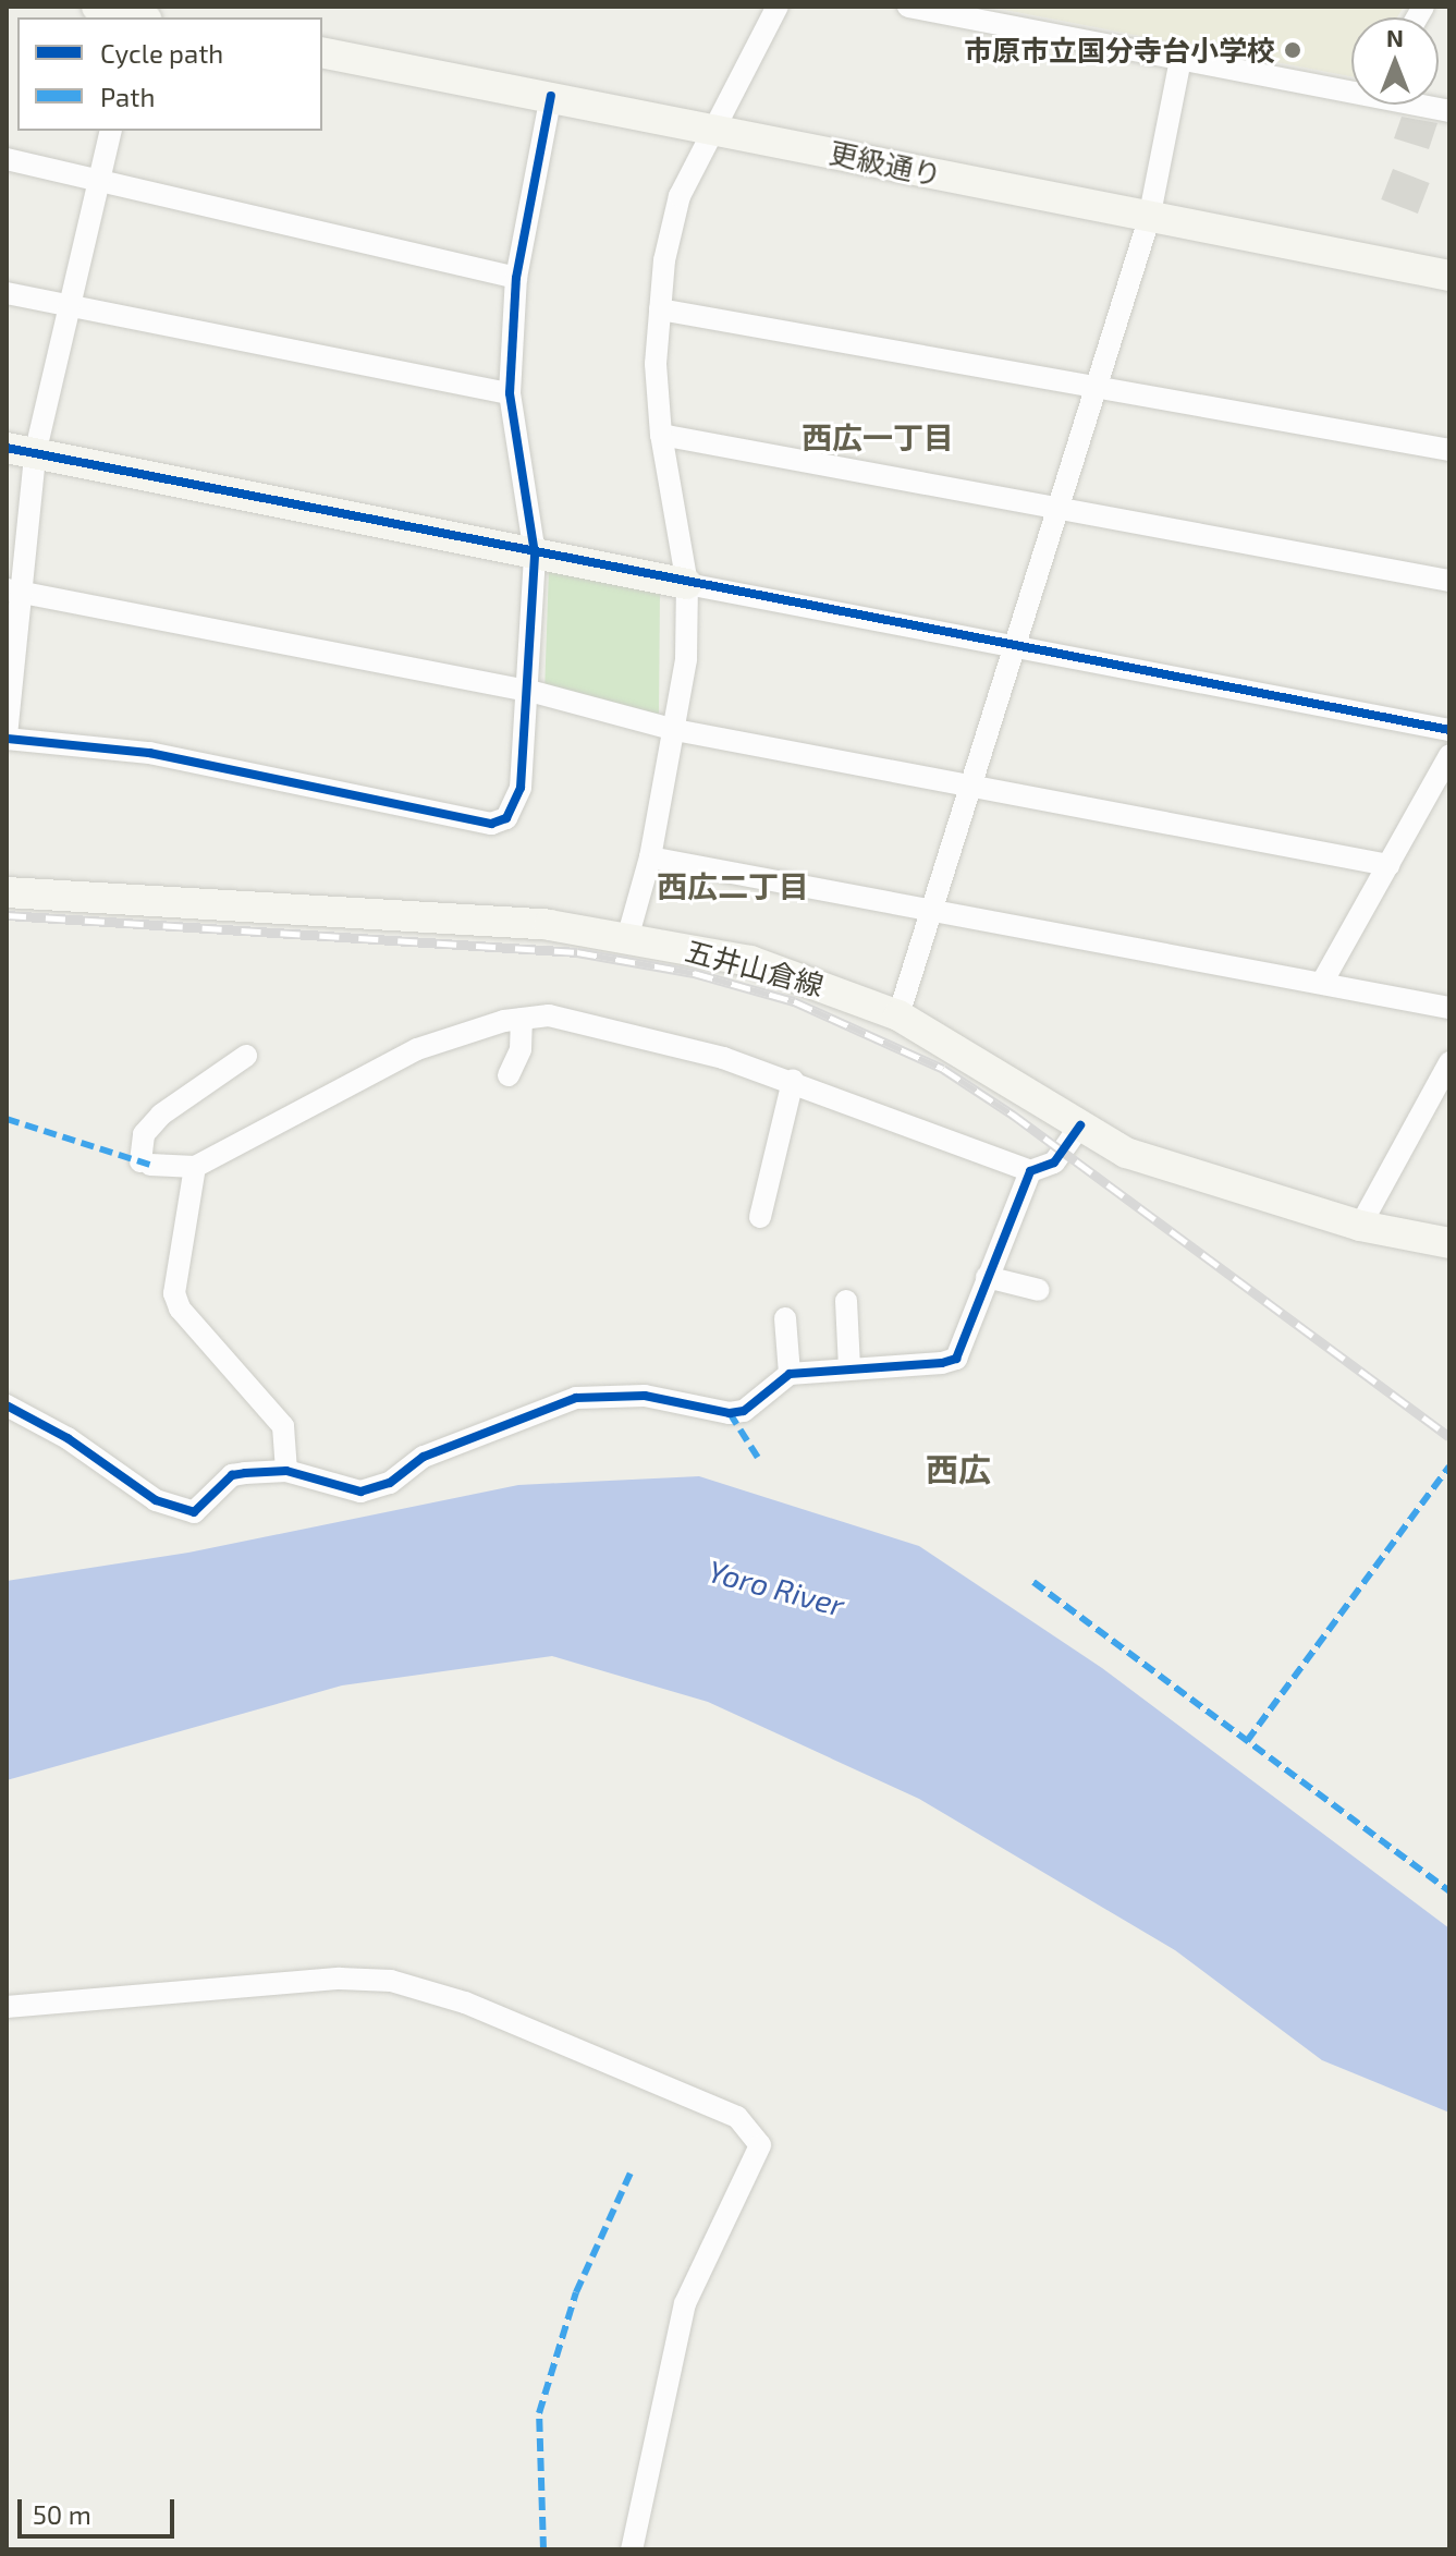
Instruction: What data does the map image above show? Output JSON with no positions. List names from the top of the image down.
{
  "streets": {
    "street": ["更級通り", "五井山倉線"]
  },
  "districts": ["西広一丁目", "西広二丁目", "西広"],
  "water": ["Yoro River"],
  "places": ["市原市立国分寺台小学校"],
  "legend": ["Cycle path", "Path"],
  "scale_bar": "50 m",
  "north": "top"
}
